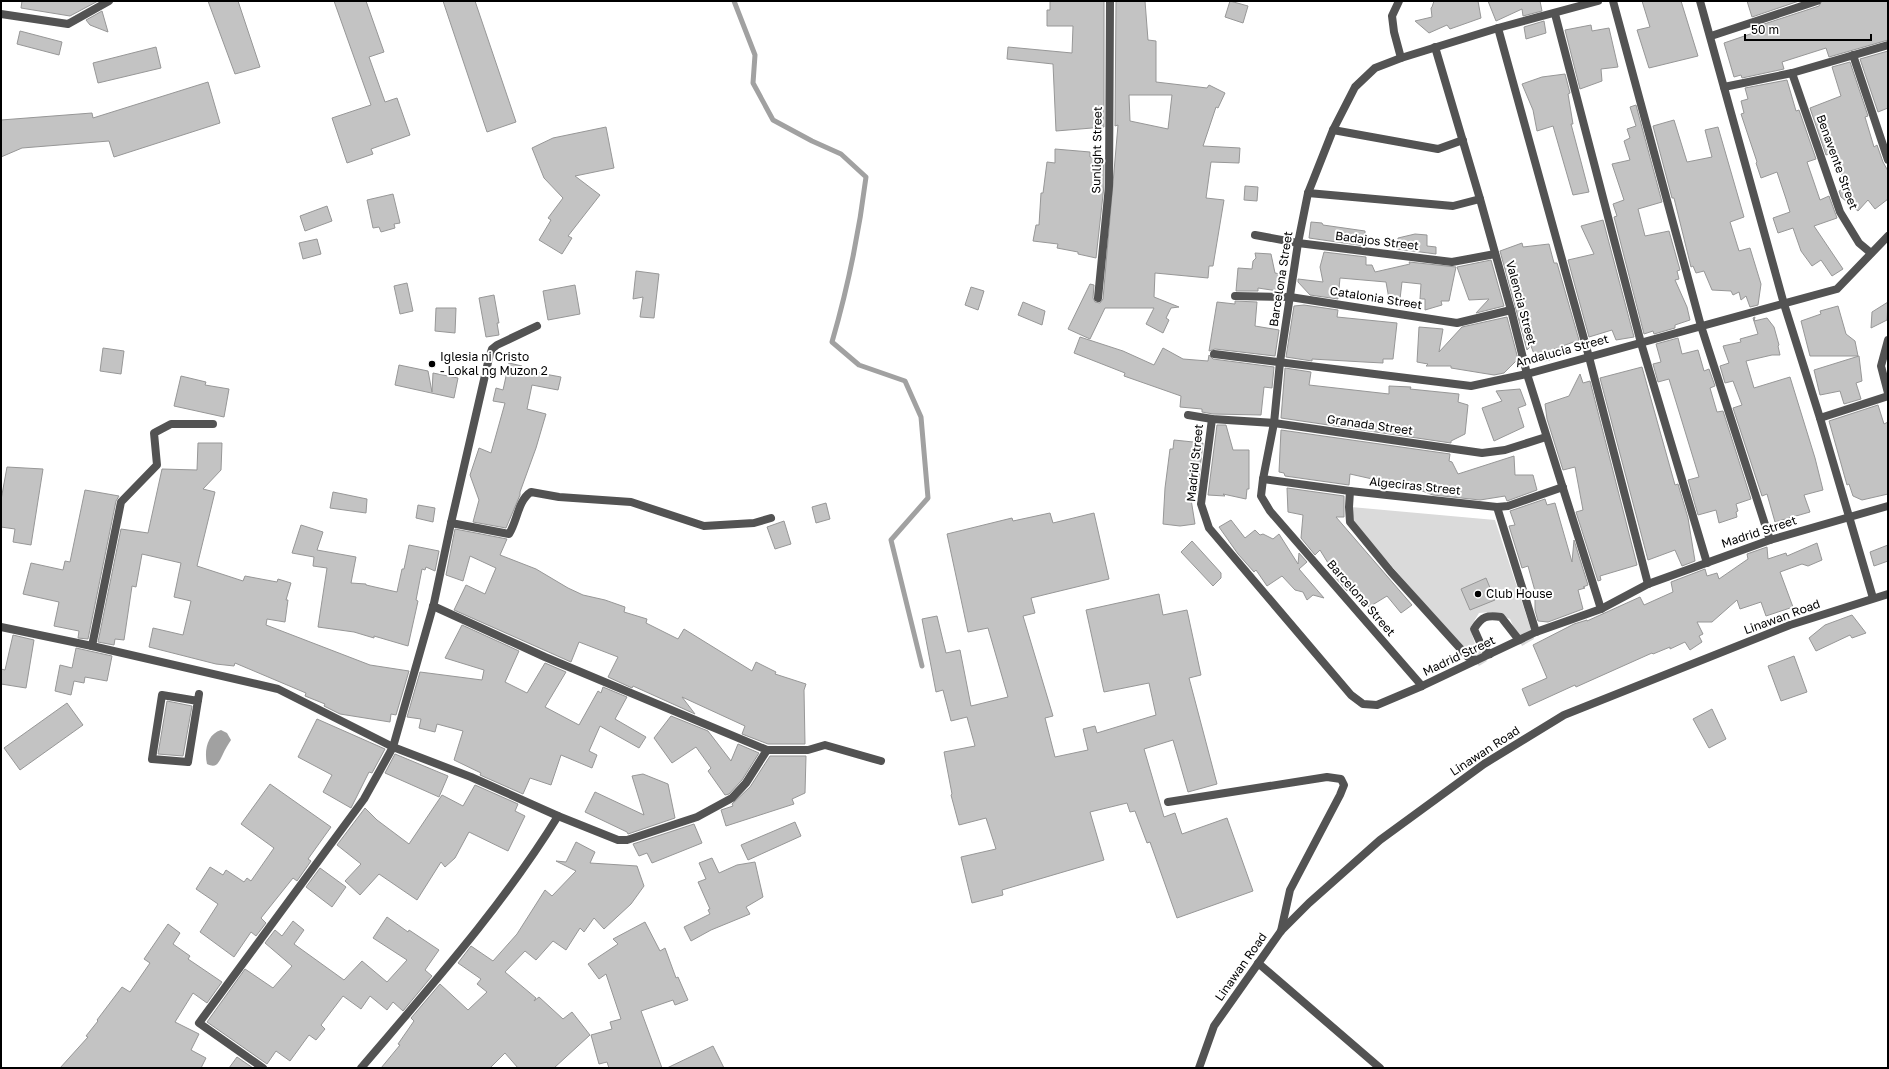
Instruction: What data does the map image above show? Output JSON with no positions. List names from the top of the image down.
{
  "streets": {
    "street": [
      "Sunlight Street",
      "Benavente Street",
      "Badajos Street",
      "Barcelona Street",
      "Catalonia Street",
      "Valencia Street",
      "Andalucia Street",
      "Granada Street",
      "Madrid Street",
      "Algeciras Street",
      "Linawan Road"
    ]
  },
  "crossings": [
    ["Benavente Street", "Andalucia Street"],
    ["Badajos Street", "Barcelona Street"],
    ["Badajos Street", "Valencia Street"],
    ["Barcelona Street", "Catalonia Street"],
    ["Barcelona Street", "Valencia Street"],
    ["Barcelona Street", "Andalucia Street"],
    ["Barcelona Street", "Granada Street"],
    ["Barcelona Street", "Madrid Street"],
    ["Barcelona Street", "Algeciras Street"],
    ["Catalonia Street", "Valencia Street"],
    ["Valencia Street", "Andalucia Street"],
    ["Valencia Street", "Granada Street"],
    ["Valencia Street", "Madrid Street"],
    ["Valencia Street", "Algeciras Street"],
    ["Granada Street", "Madrid Street"]
  ],
  "places": ["Iglesia ni Cristo - Lokal ng Muzon 2", "Club House"],
  "scale_bar": "50 m"
}
